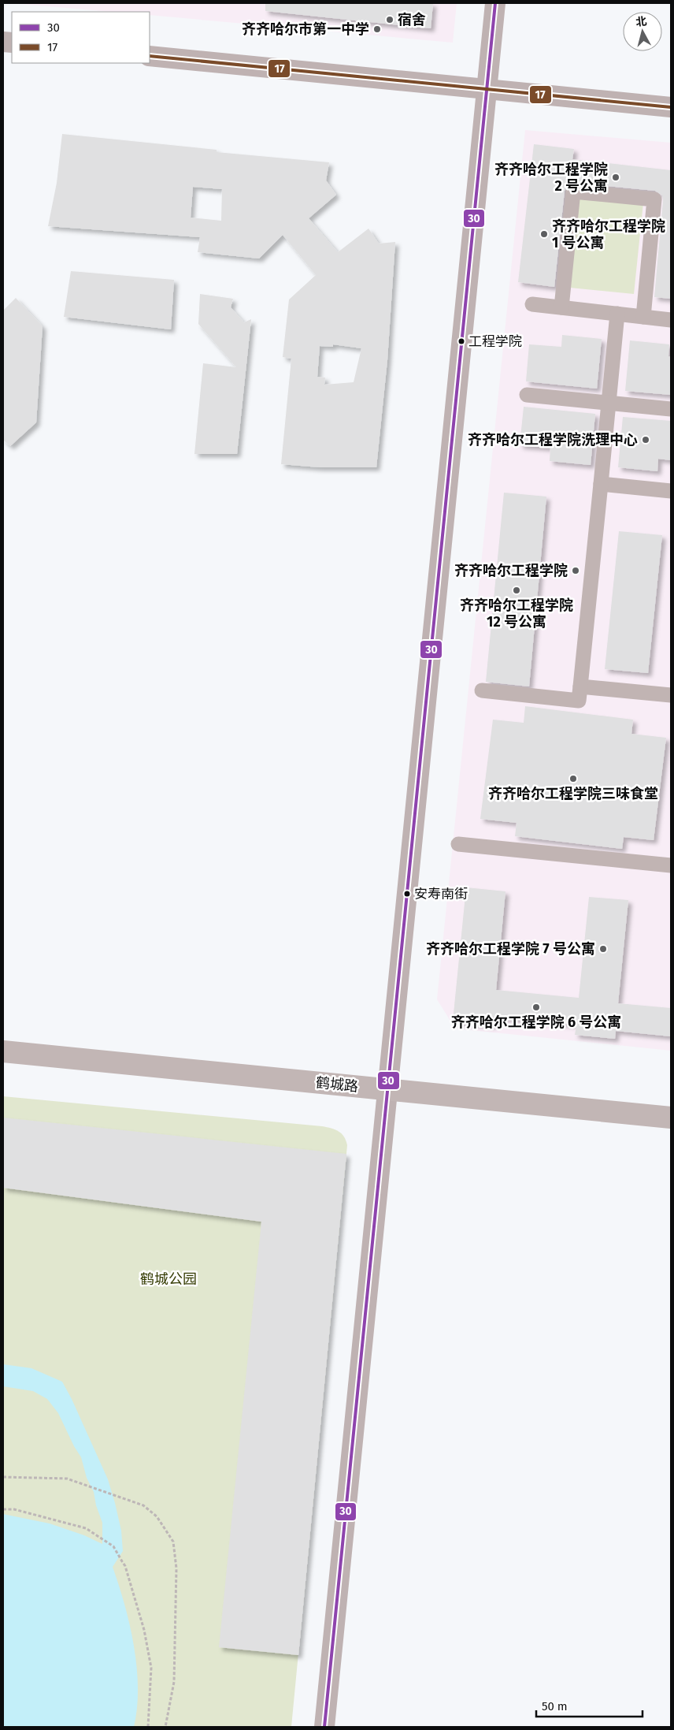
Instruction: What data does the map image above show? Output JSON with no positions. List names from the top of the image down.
{
  "streets": {
    "main road": ["鹤城路"]
  },
  "parks": ["鹤城公园"],
  "places": [
    "宿舍",
    "齐齐哈尔市第一中学",
    "齐齐哈尔工程学院 2 号公寓",
    "齐齐哈尔工程学院 1 号公寓",
    "工程学院",
    "齐齐哈尔工程学院洗理中心",
    "齐齐哈尔工程学院",
    "齐齐哈尔工程学院 12 号公寓",
    "齐齐哈尔工程学院三味食堂",
    "安寿南街",
    "齐齐哈尔工程学院 7 号公寓",
    "齐齐哈尔工程学院 6 号公寓"
  ],
  "lines": ["transit line 30", "transit line 17"],
  "legend": ["30", "17"],
  "scale_bar": "50 m",
  "north": "top"
}
